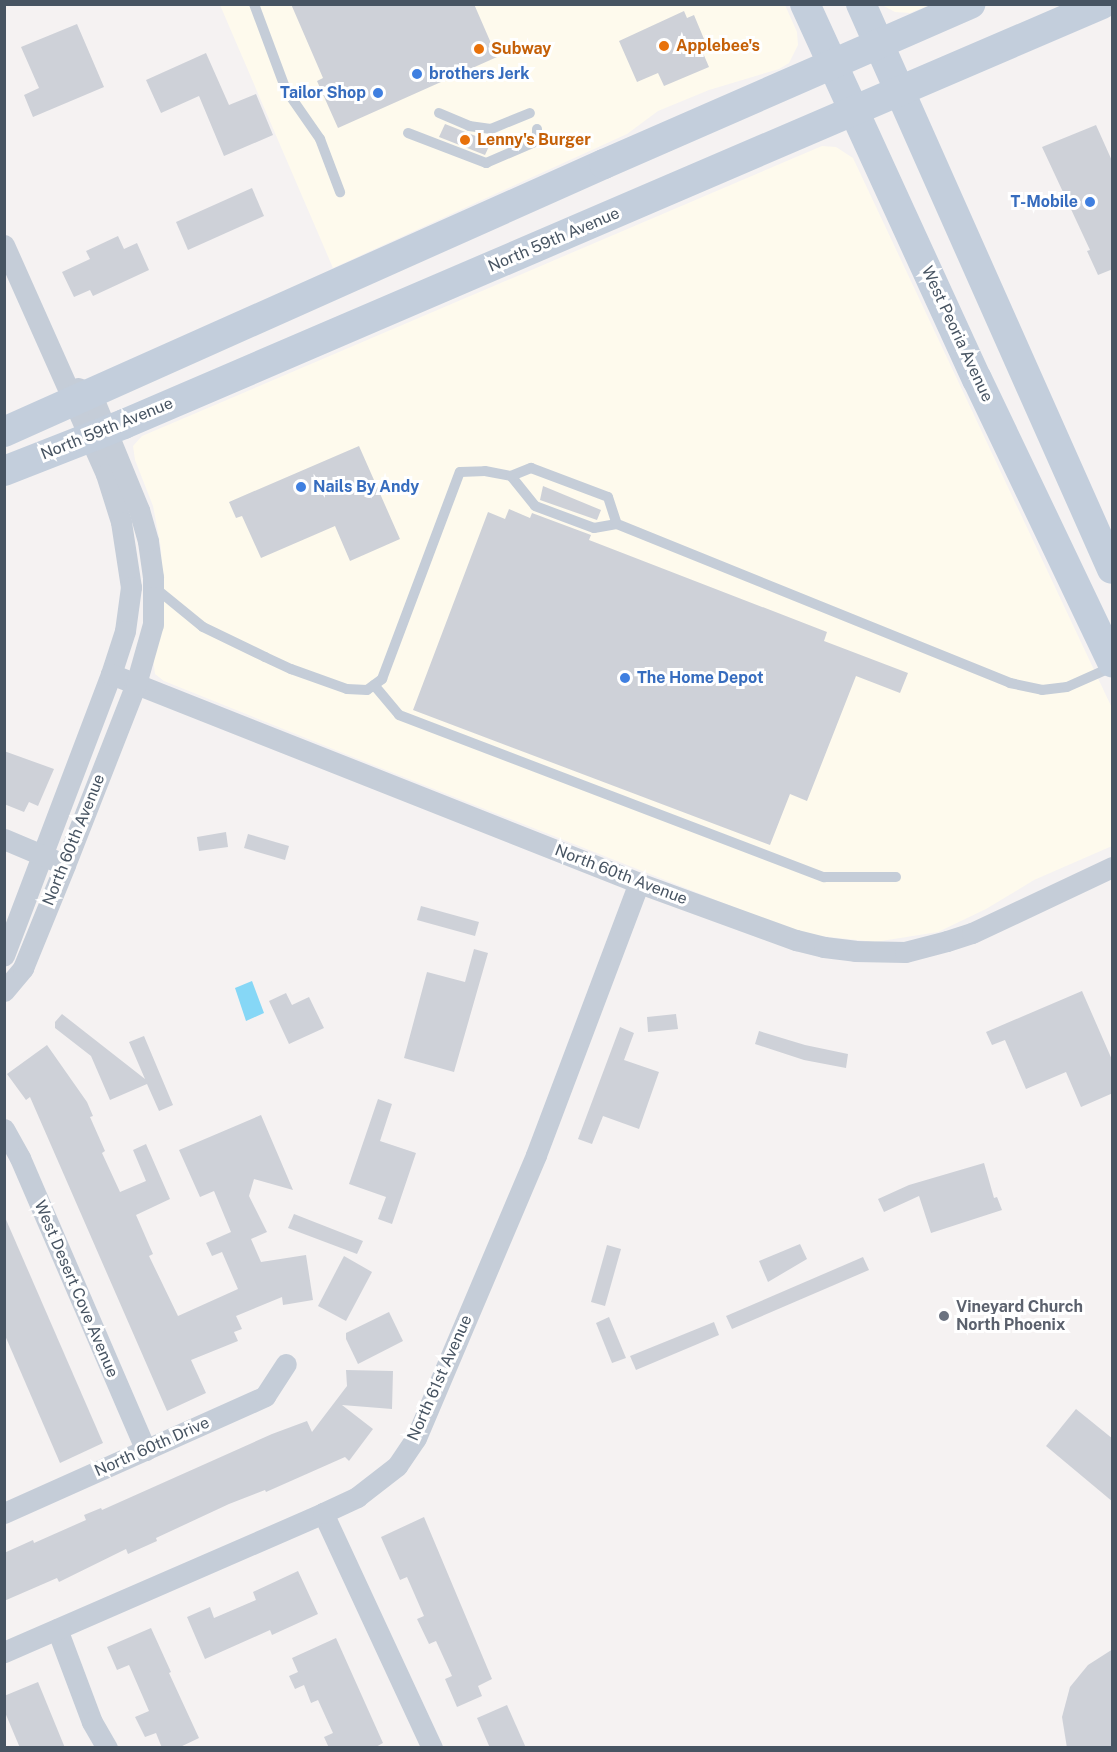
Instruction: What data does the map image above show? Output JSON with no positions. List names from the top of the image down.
{
  "streets": {
    "main road": ["North 59th Avenue", "West Peoria Avenue"],
    "street": [
      "North 60th Avenue",
      "West Desert Cove Avenue",
      "North 61st Avenue",
      "North 60th Drive"
    ]
  },
  "crossings": [
    ["North 59th Avenue", "West Peoria Avenue"],
    ["North 60th Avenue", "North 61st Avenue"],
    ["West Desert Cove Avenue", "North 60th Drive"]
  ],
  "places": [
    "Applebee's",
    "Subway",
    "brothers Jerk",
    "Tailor Shop",
    "Lenny's Burger",
    "T-Mobile",
    "Nails By Andy",
    "The Home Depot",
    "Vineyard Church North Phoenix"
  ]
}
